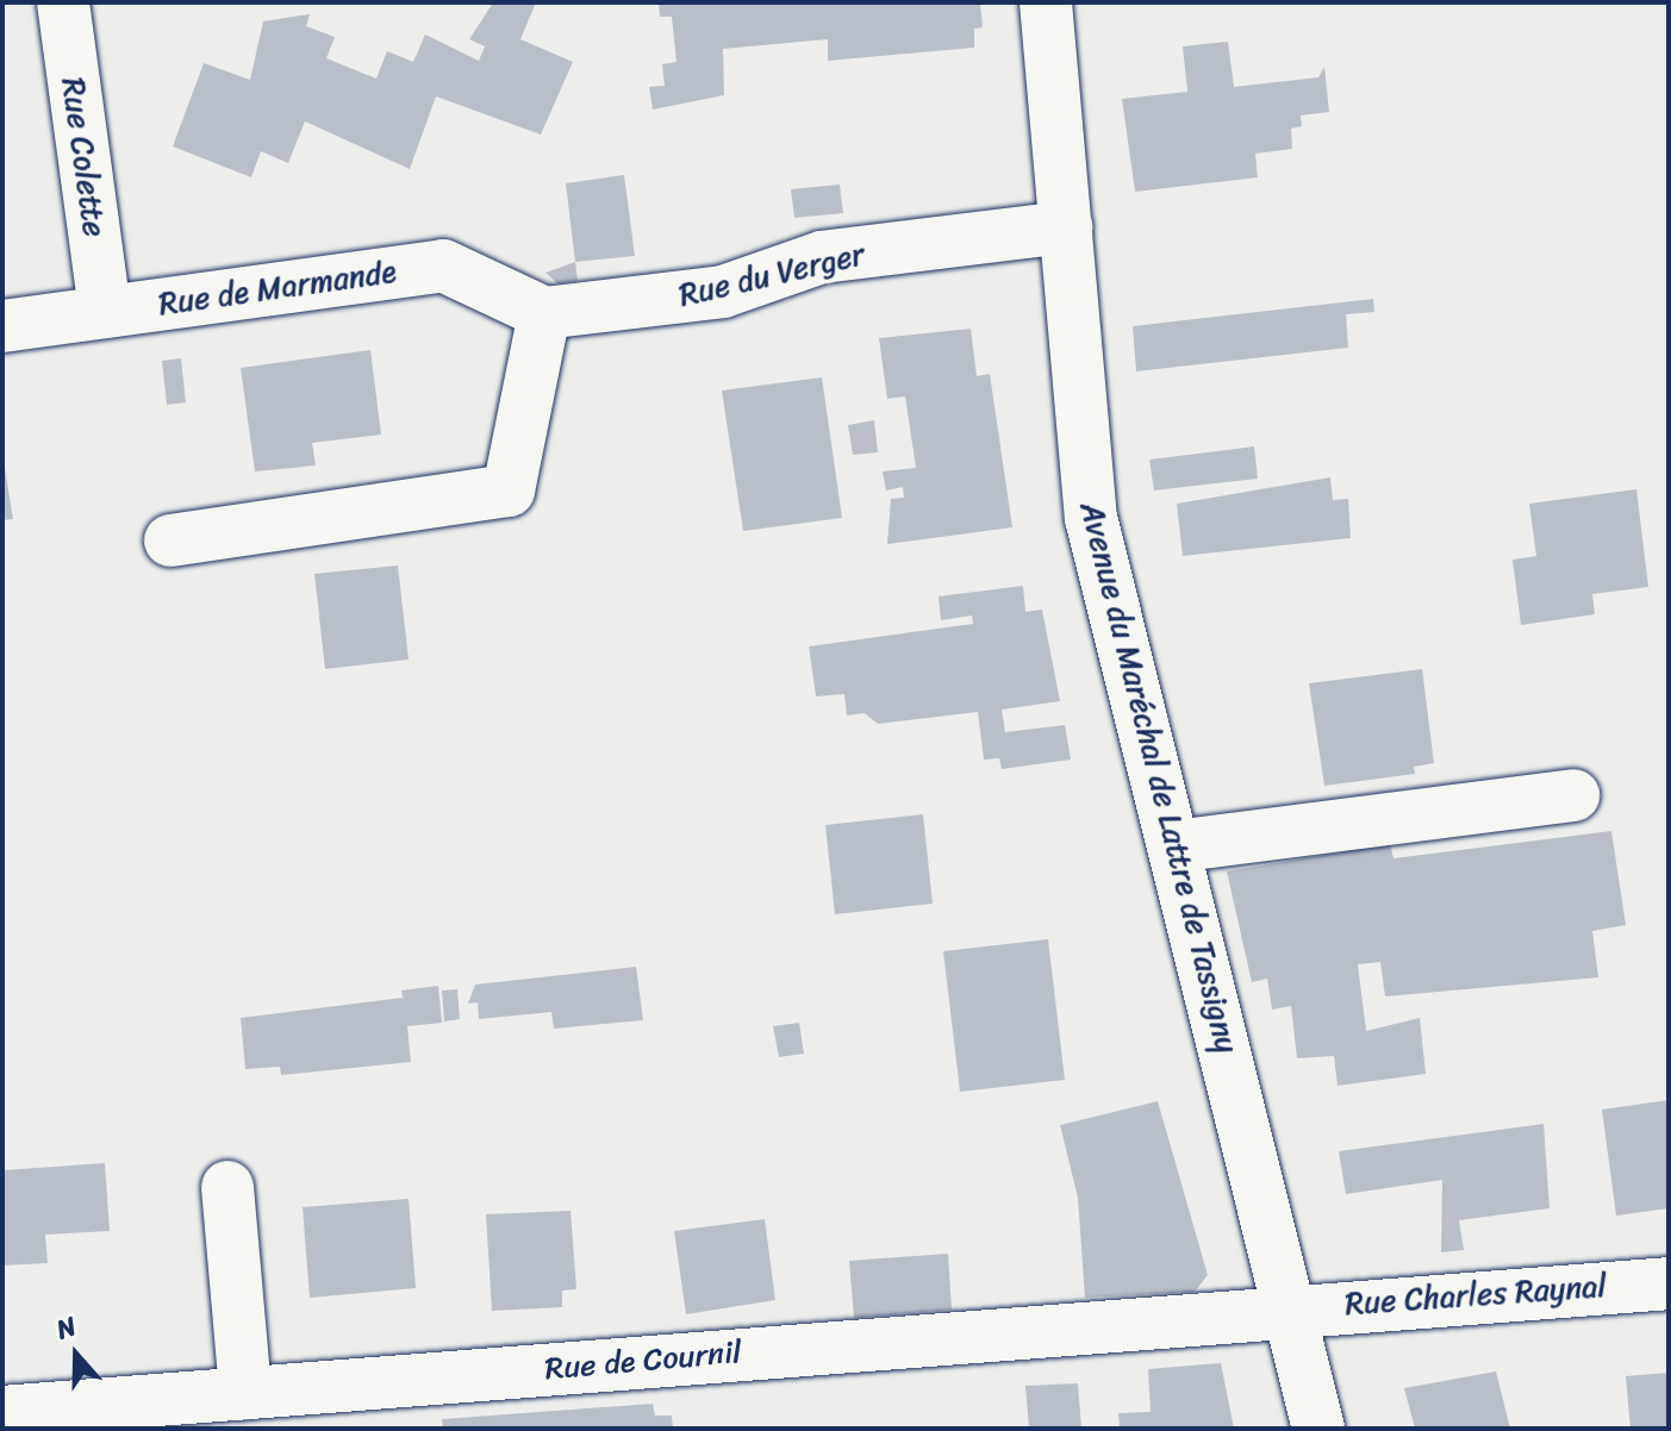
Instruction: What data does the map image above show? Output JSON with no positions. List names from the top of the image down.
{
  "streets": {
    "street": [
      "Rue Colette",
      "Rue du Verger",
      "Rue de Marmande",
      "Avenue du Maréchal de Lattre de Tassigny",
      "Rue Charles Raynal",
      "Rue de Cournil"
    ]
  },
  "crossings": [
    ["Rue Colette", "Rue de Marmande"],
    ["Rue du Verger", "Rue de Marmande"],
    ["Rue du Verger", "Avenue du Maréchal de Lattre de Tassigny"],
    ["Avenue du Maréchal de Lattre de Tassigny", "Rue Charles Raynal"],
    ["Avenue du Maréchal de Lattre de Tassigny", "Rue de Cournil"],
    ["Rue Charles Raynal", "Rue de Cournil"]
  ],
  "north": "top"
}
